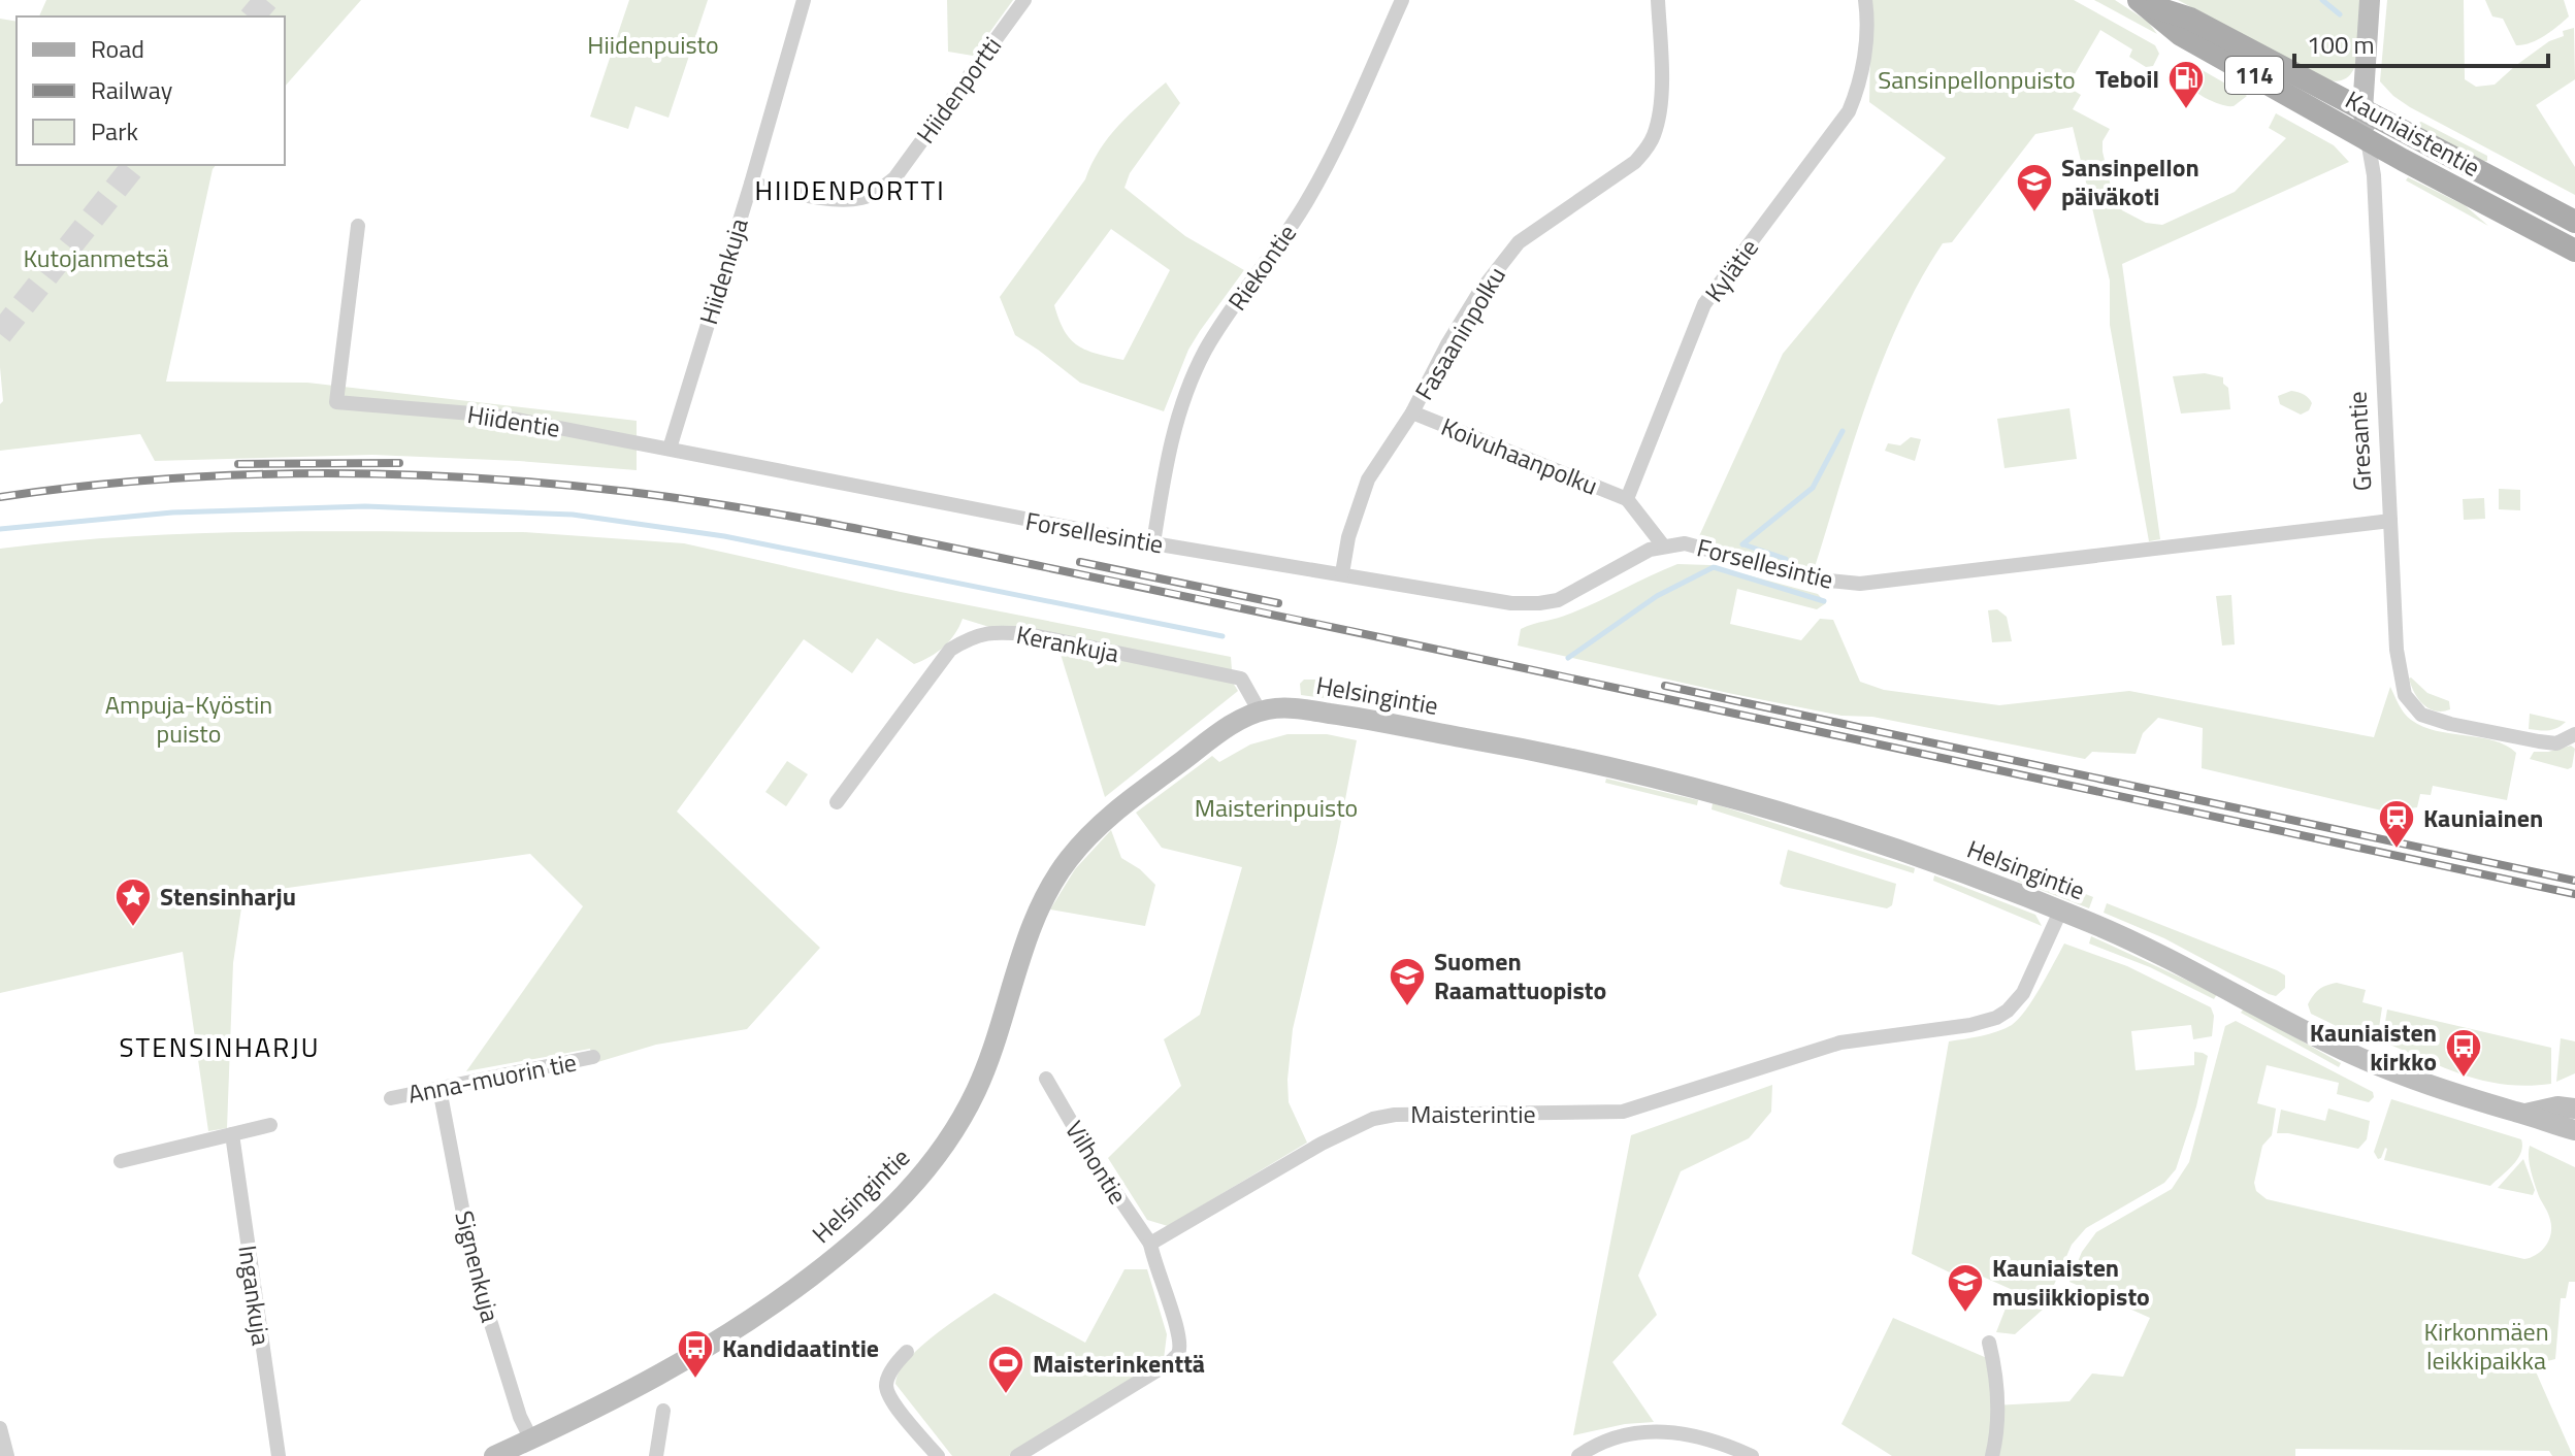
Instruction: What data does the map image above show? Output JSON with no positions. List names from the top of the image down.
{
  "streets": {
    "main road": [
      "114",
      "Kauniaistentie",
      "Gresantie",
      "Helsingintie"
    ],
    "street": [
      "Hiidenportti",
      "Riekontie",
      "Kylätie",
      "Hiidenkuja",
      "Fasaaninpolku",
      "Hiidentie",
      "Koivuhaanpolku",
      "Forsellesintie",
      "Kerankuja",
      "Anna-muorin tie",
      "Maisterintie",
      "Vilhontie",
      "Signenkuja",
      "Ingankuja"
    ]
  },
  "crossings": [
    ["Hiidenportti", "Hiidenkuja"],
    ["Kauniaistentie", "Gresantie"],
    ["Riekontie", "Forsellesintie"],
    ["Kylätie", "Koivuhaanpolku"],
    ["Hiidenkuja", "Hiidentie"],
    ["Fasaaninpolku", "Koivuhaanpolku"],
    ["Fasaaninpolku", "Forsellesintie"],
    ["Hiidentie", "Forsellesintie"],
    ["Gresantie", "Forsellesintie"],
    ["Kerankuja", "Helsingintie"],
    ["Helsingintie", "Maisterintie"],
    ["Helsingintie", "Signenkuja"],
    ["Anna-muorin tie", "Signenkuja"],
    ["Maisterintie", "Vilhontie"]
  ],
  "districts": ["HIIDENPORTTI", "STENSINHARJU"],
  "parks": [
    "Hiidenpuisto",
    "Sansinpellonpuisto",
    "Kutojanmetsä",
    "Ampuja-Kyöstin puisto",
    "Maisterinpuisto",
    "Kirkonmäen leikkipaikka"
  ],
  "places": {
    "fuel station": ["Teboil"],
    "school or university": ["Sansinpellon päiväkoti", "Suomen Raamattuopisto", "Kauniaisten musiikkiopisto"],
    "station": ["Kauniainen"],
    "place": ["Stensinharju"],
    "bus stop": ["Kauniaisten kirkko", "Kandidaatintie"],
    "sports": ["Maisterinkenttä"]
  },
  "legend": ["Road", "Railway", "Park"],
  "scale_bar": "100 m"
}
